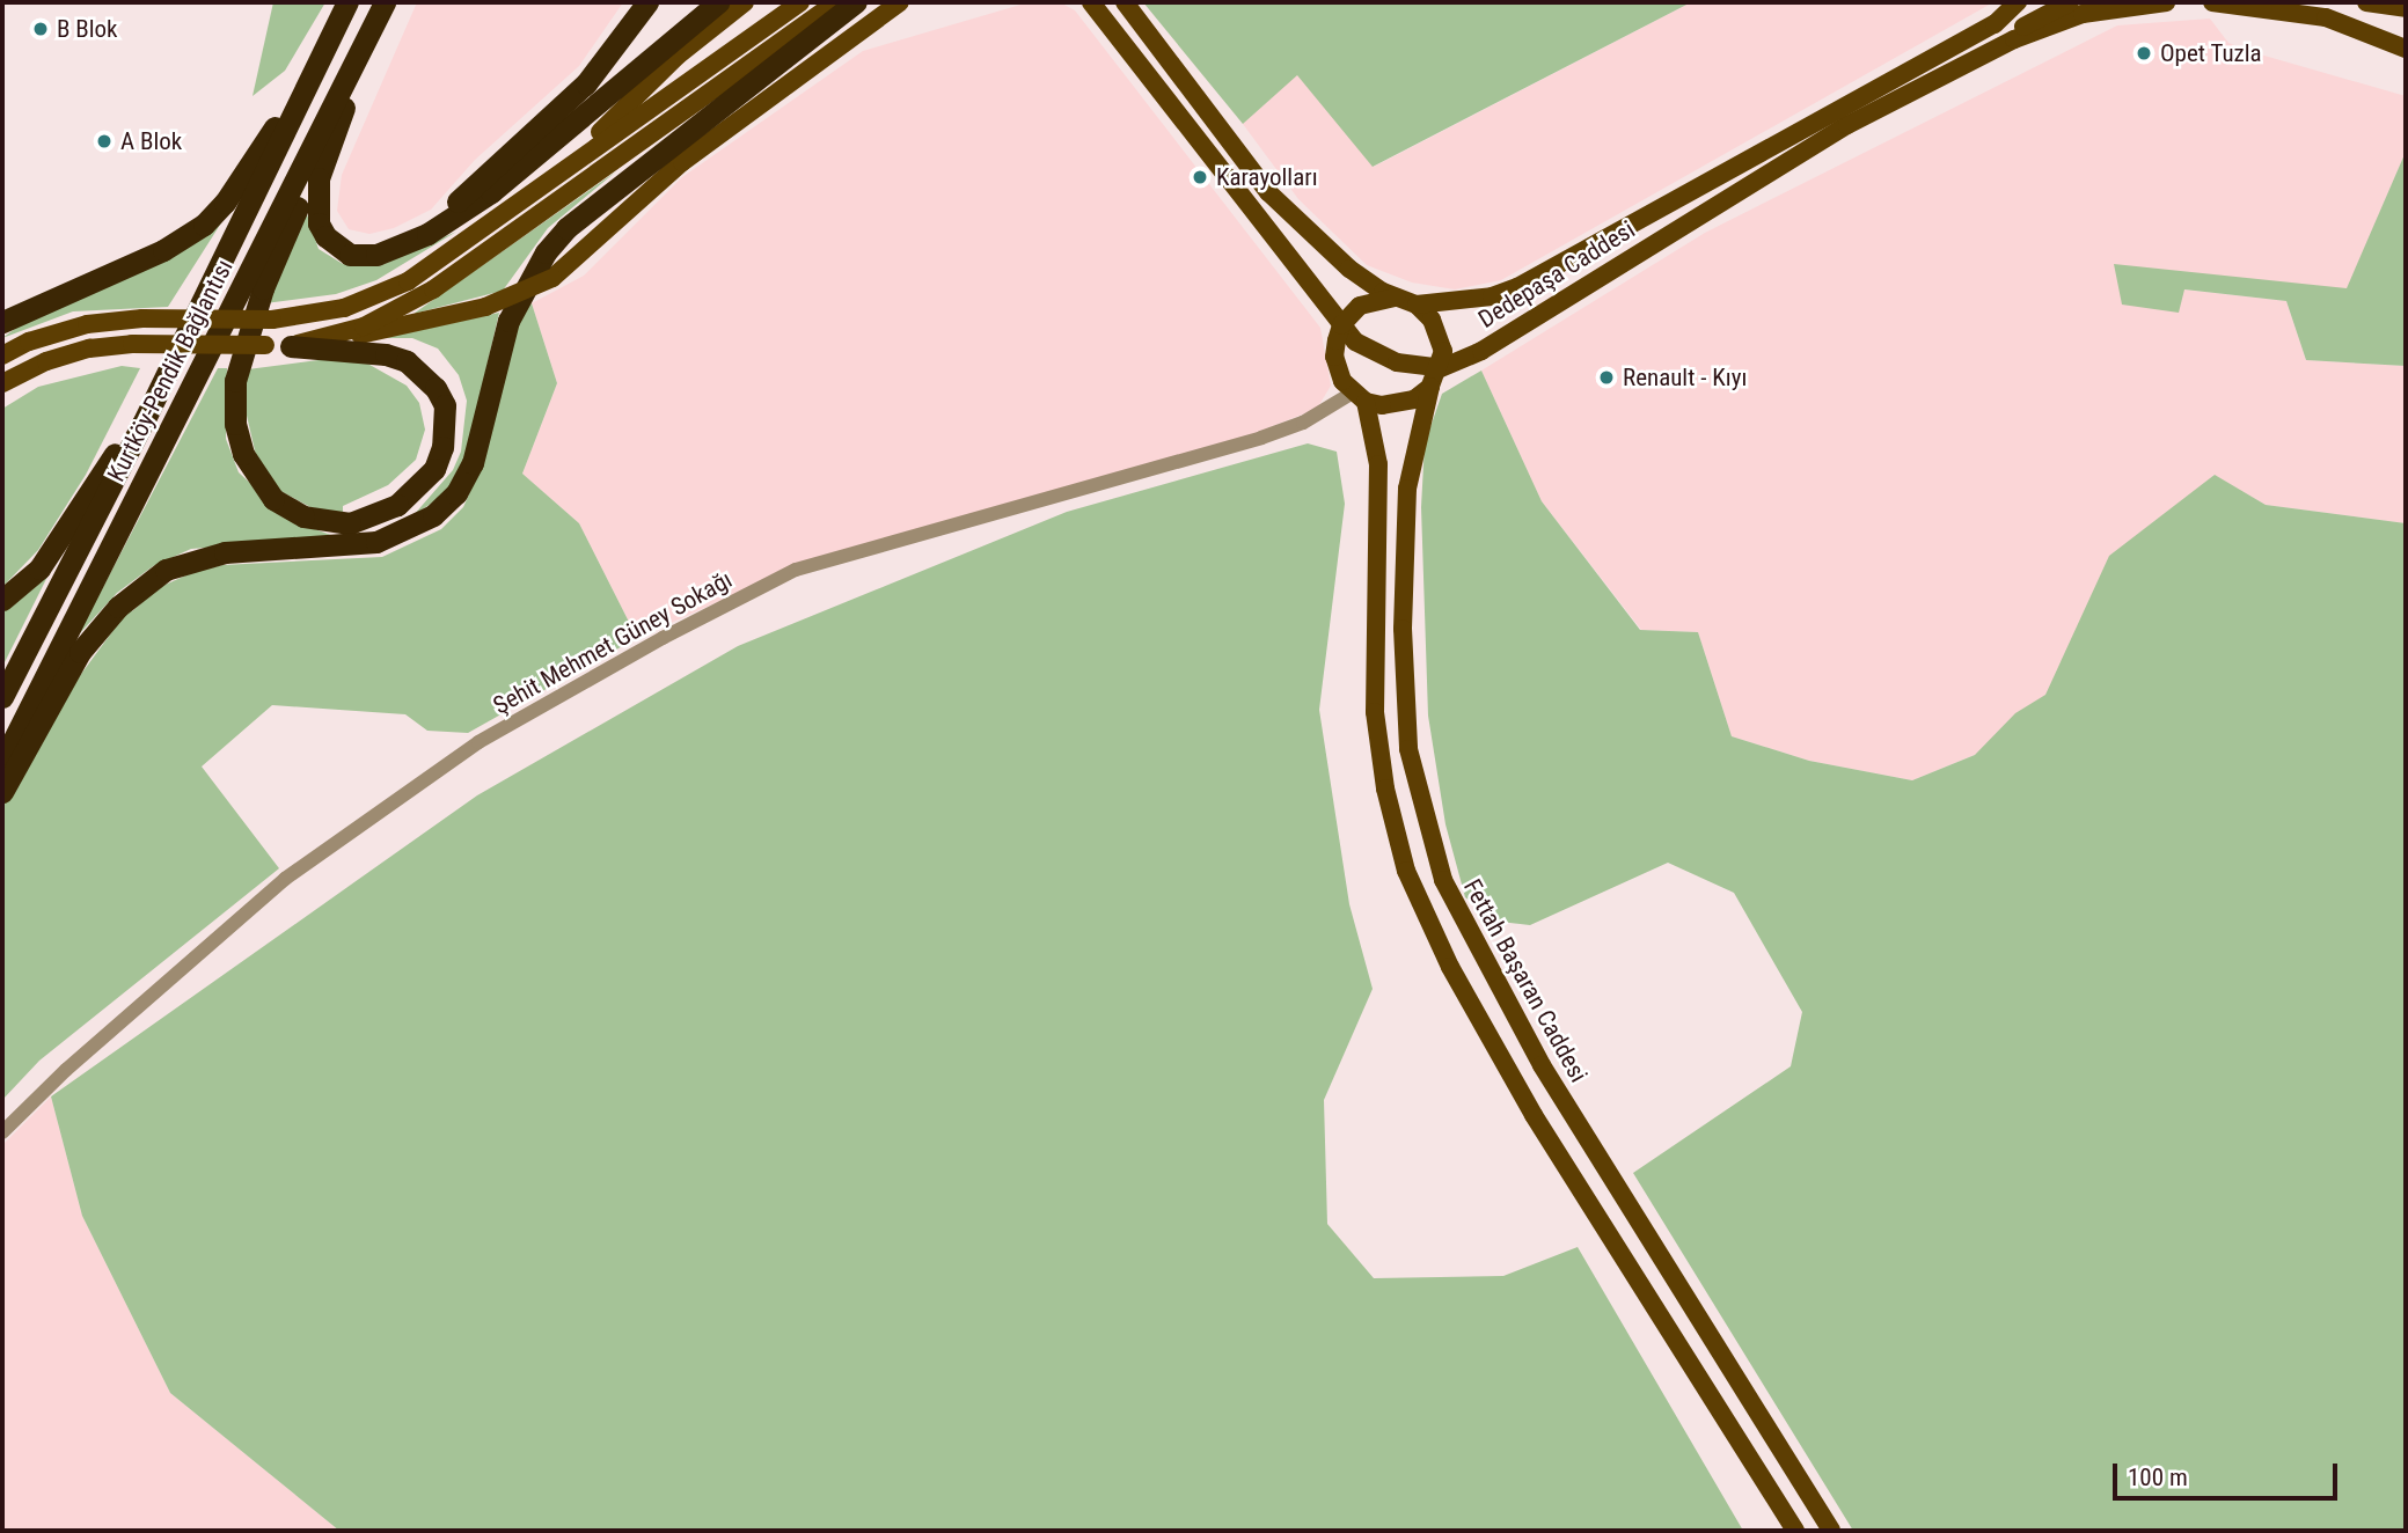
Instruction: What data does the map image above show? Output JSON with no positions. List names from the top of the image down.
{
  "streets": {
    "highway": ["Kurtköy-Pendik Bağlantısı"],
    "main road": ["Dedepaşa Caddesi", "Fettah Başaran Caddesi"],
    "street": ["Şehit Mehmet Güney Sokağı"]
  },
  "crossings": [
    ["Dedepaşa Caddesi", "Fettah Başaran Caddesi"]
  ],
  "places": [
    "B Blok",
    "Opet Tuzla",
    "A Blok",
    "Karayolları",
    "Renault - Kıyı"
  ],
  "scale_bar": "100 m"
}
